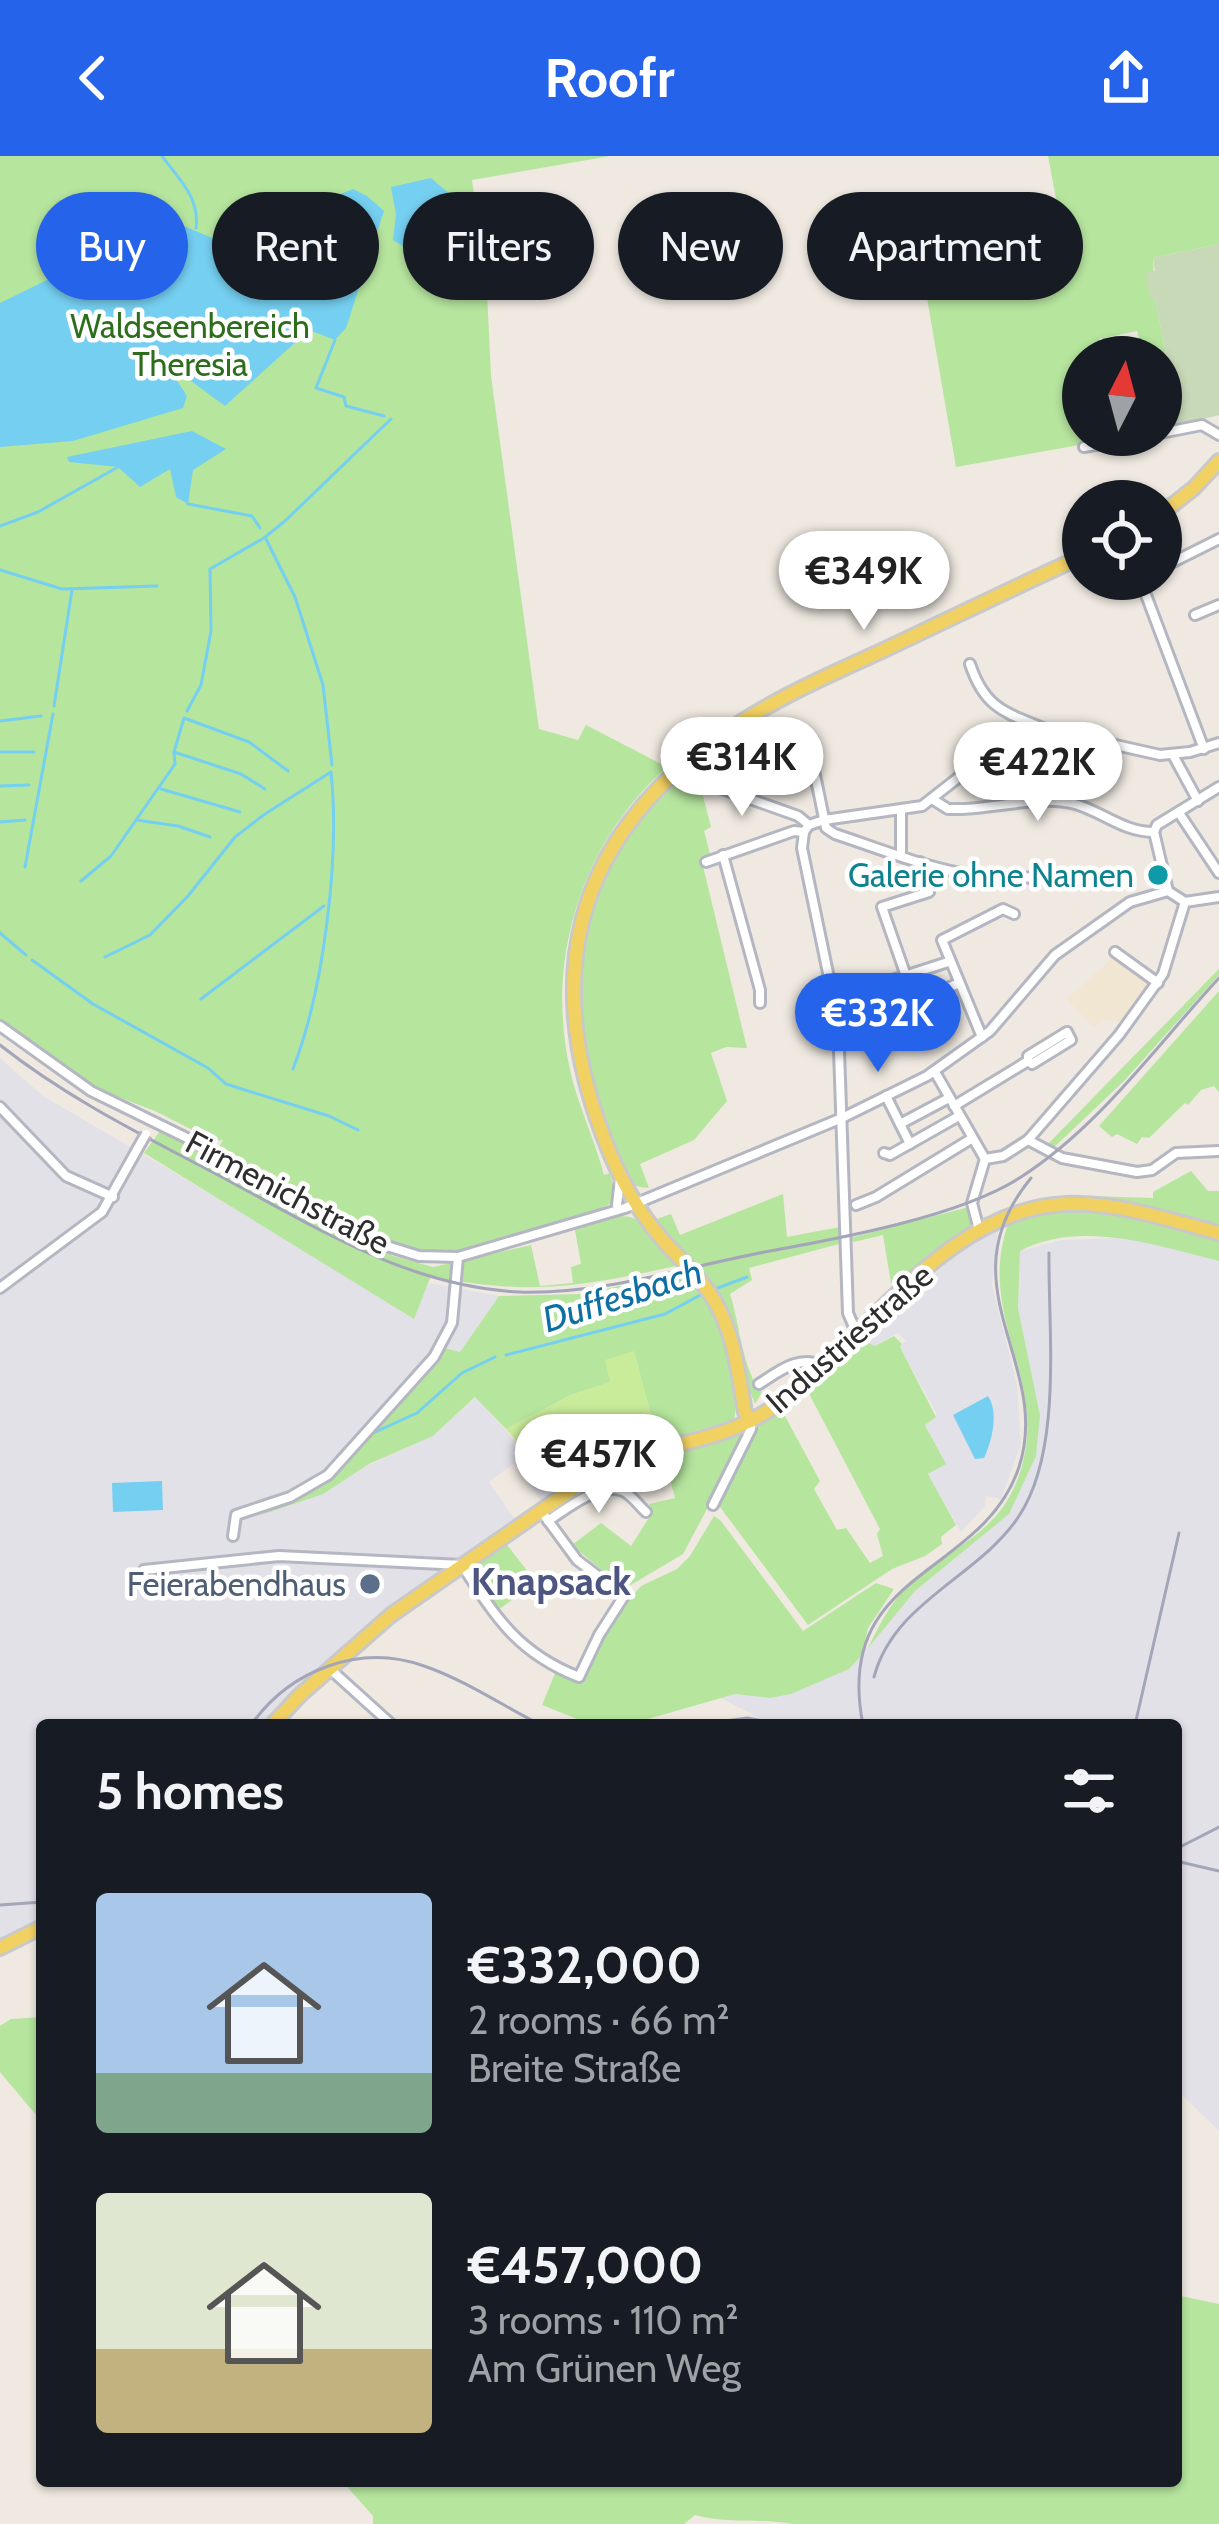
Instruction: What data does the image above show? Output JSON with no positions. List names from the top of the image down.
{
  "streets": {
    "main road": ["Industriestraße"],
    "street": ["Firmenichstraße"]
  },
  "districts": ["Knapsack"],
  "water": ["Duffesbach"],
  "parks": ["Waldseenbereich Theresia"],
  "places": ["Galerie ohne Namen", "Feierabendhaus"],
  "north": "top",
  "page": {
    "header": "Roofr",
    "chip": [
      "Buy",
      "Rent",
      "Filters",
      "New",
      "Apartment"
    ],
    "price": [
      "€349K",
      "€314K",
      "€422K",
      "€332K",
      "€457K"
    ],
    "heading": "5 homes",
    "list": [
      {
        "name": "€332,000",
        "note": "2 rooms · 66 m² · Breite Straße"
      },
      {
        "name": "€457,000",
        "note": "3 rooms · 110 m² · Am Grünen Weg"
      }
    ]
  }
}
